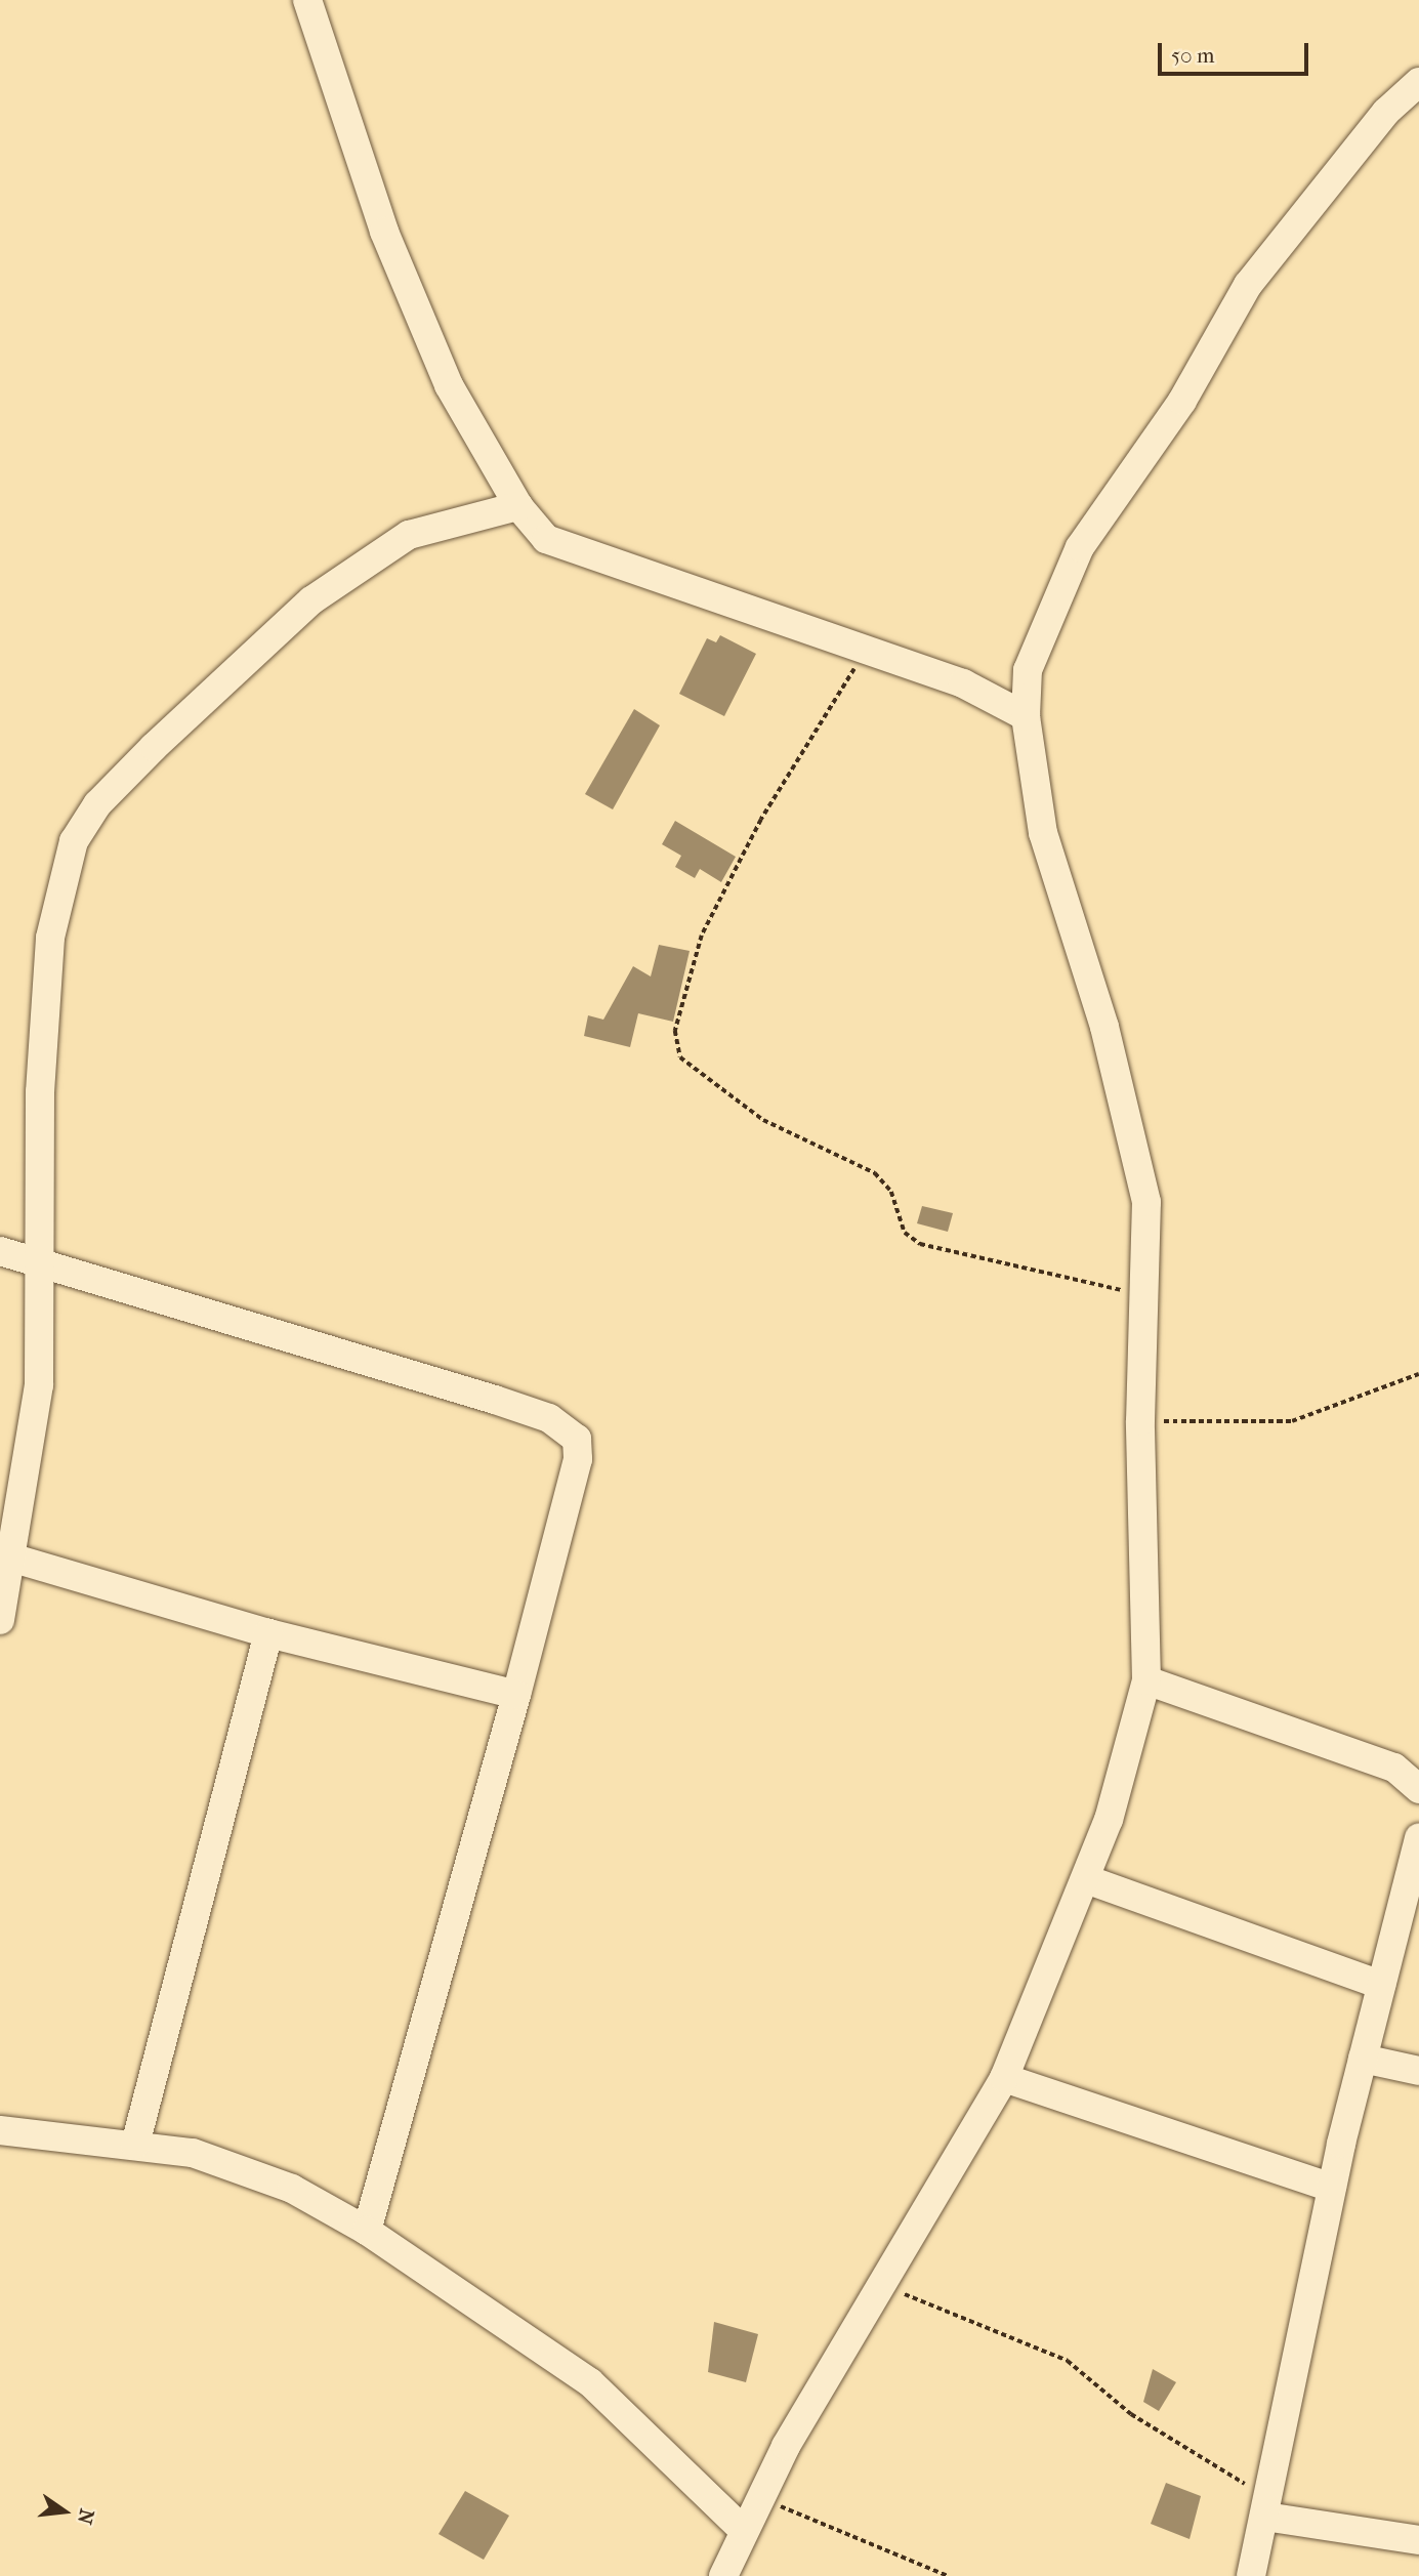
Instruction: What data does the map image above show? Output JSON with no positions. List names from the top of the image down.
{
  "scale_bar": "50 m",
  "north": "right"
}
